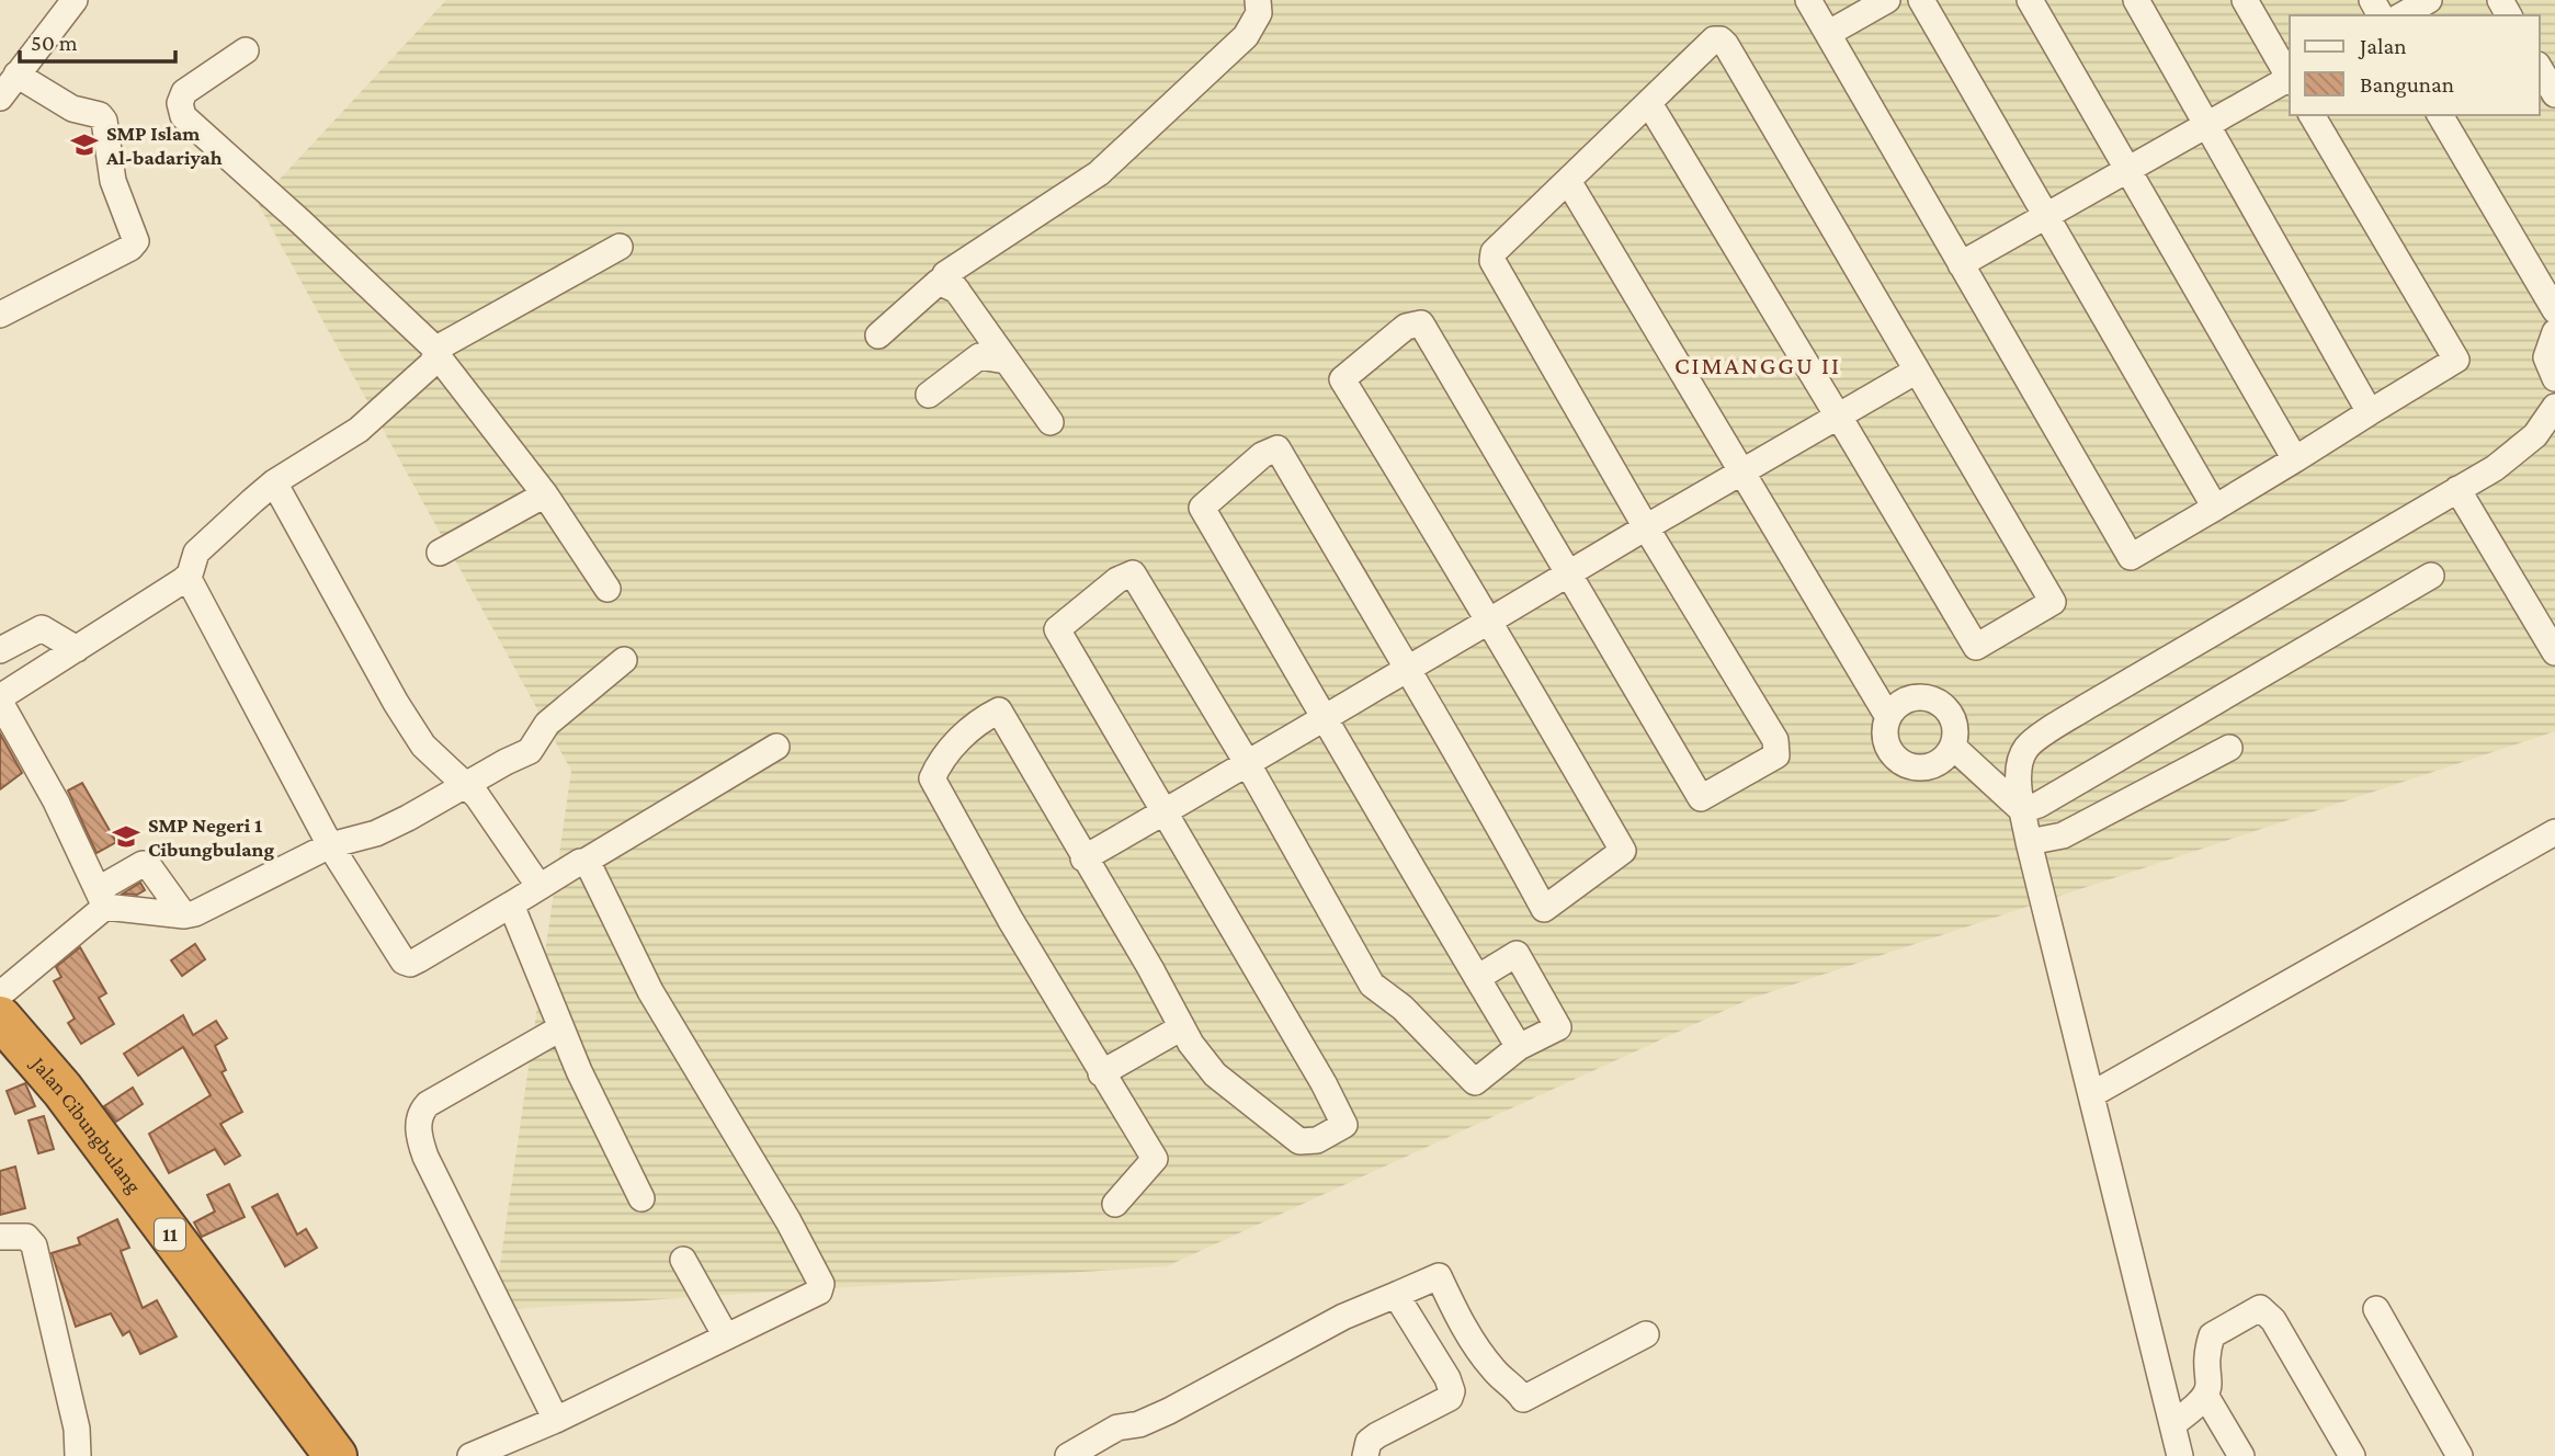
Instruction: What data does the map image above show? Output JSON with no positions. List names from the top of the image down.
{
  "streets": {
    "highway": ["Jalan Cibungbulang", "11"]
  },
  "districts": ["CIMANGGU II"],
  "places": {
    "school or university": ["SMP Islam Al-badariyah", "SMP Negeri 1 Cibungbulang"]
  },
  "legend": ["Jalan", "Bangunan"],
  "scale_bar": "50 m"
}
